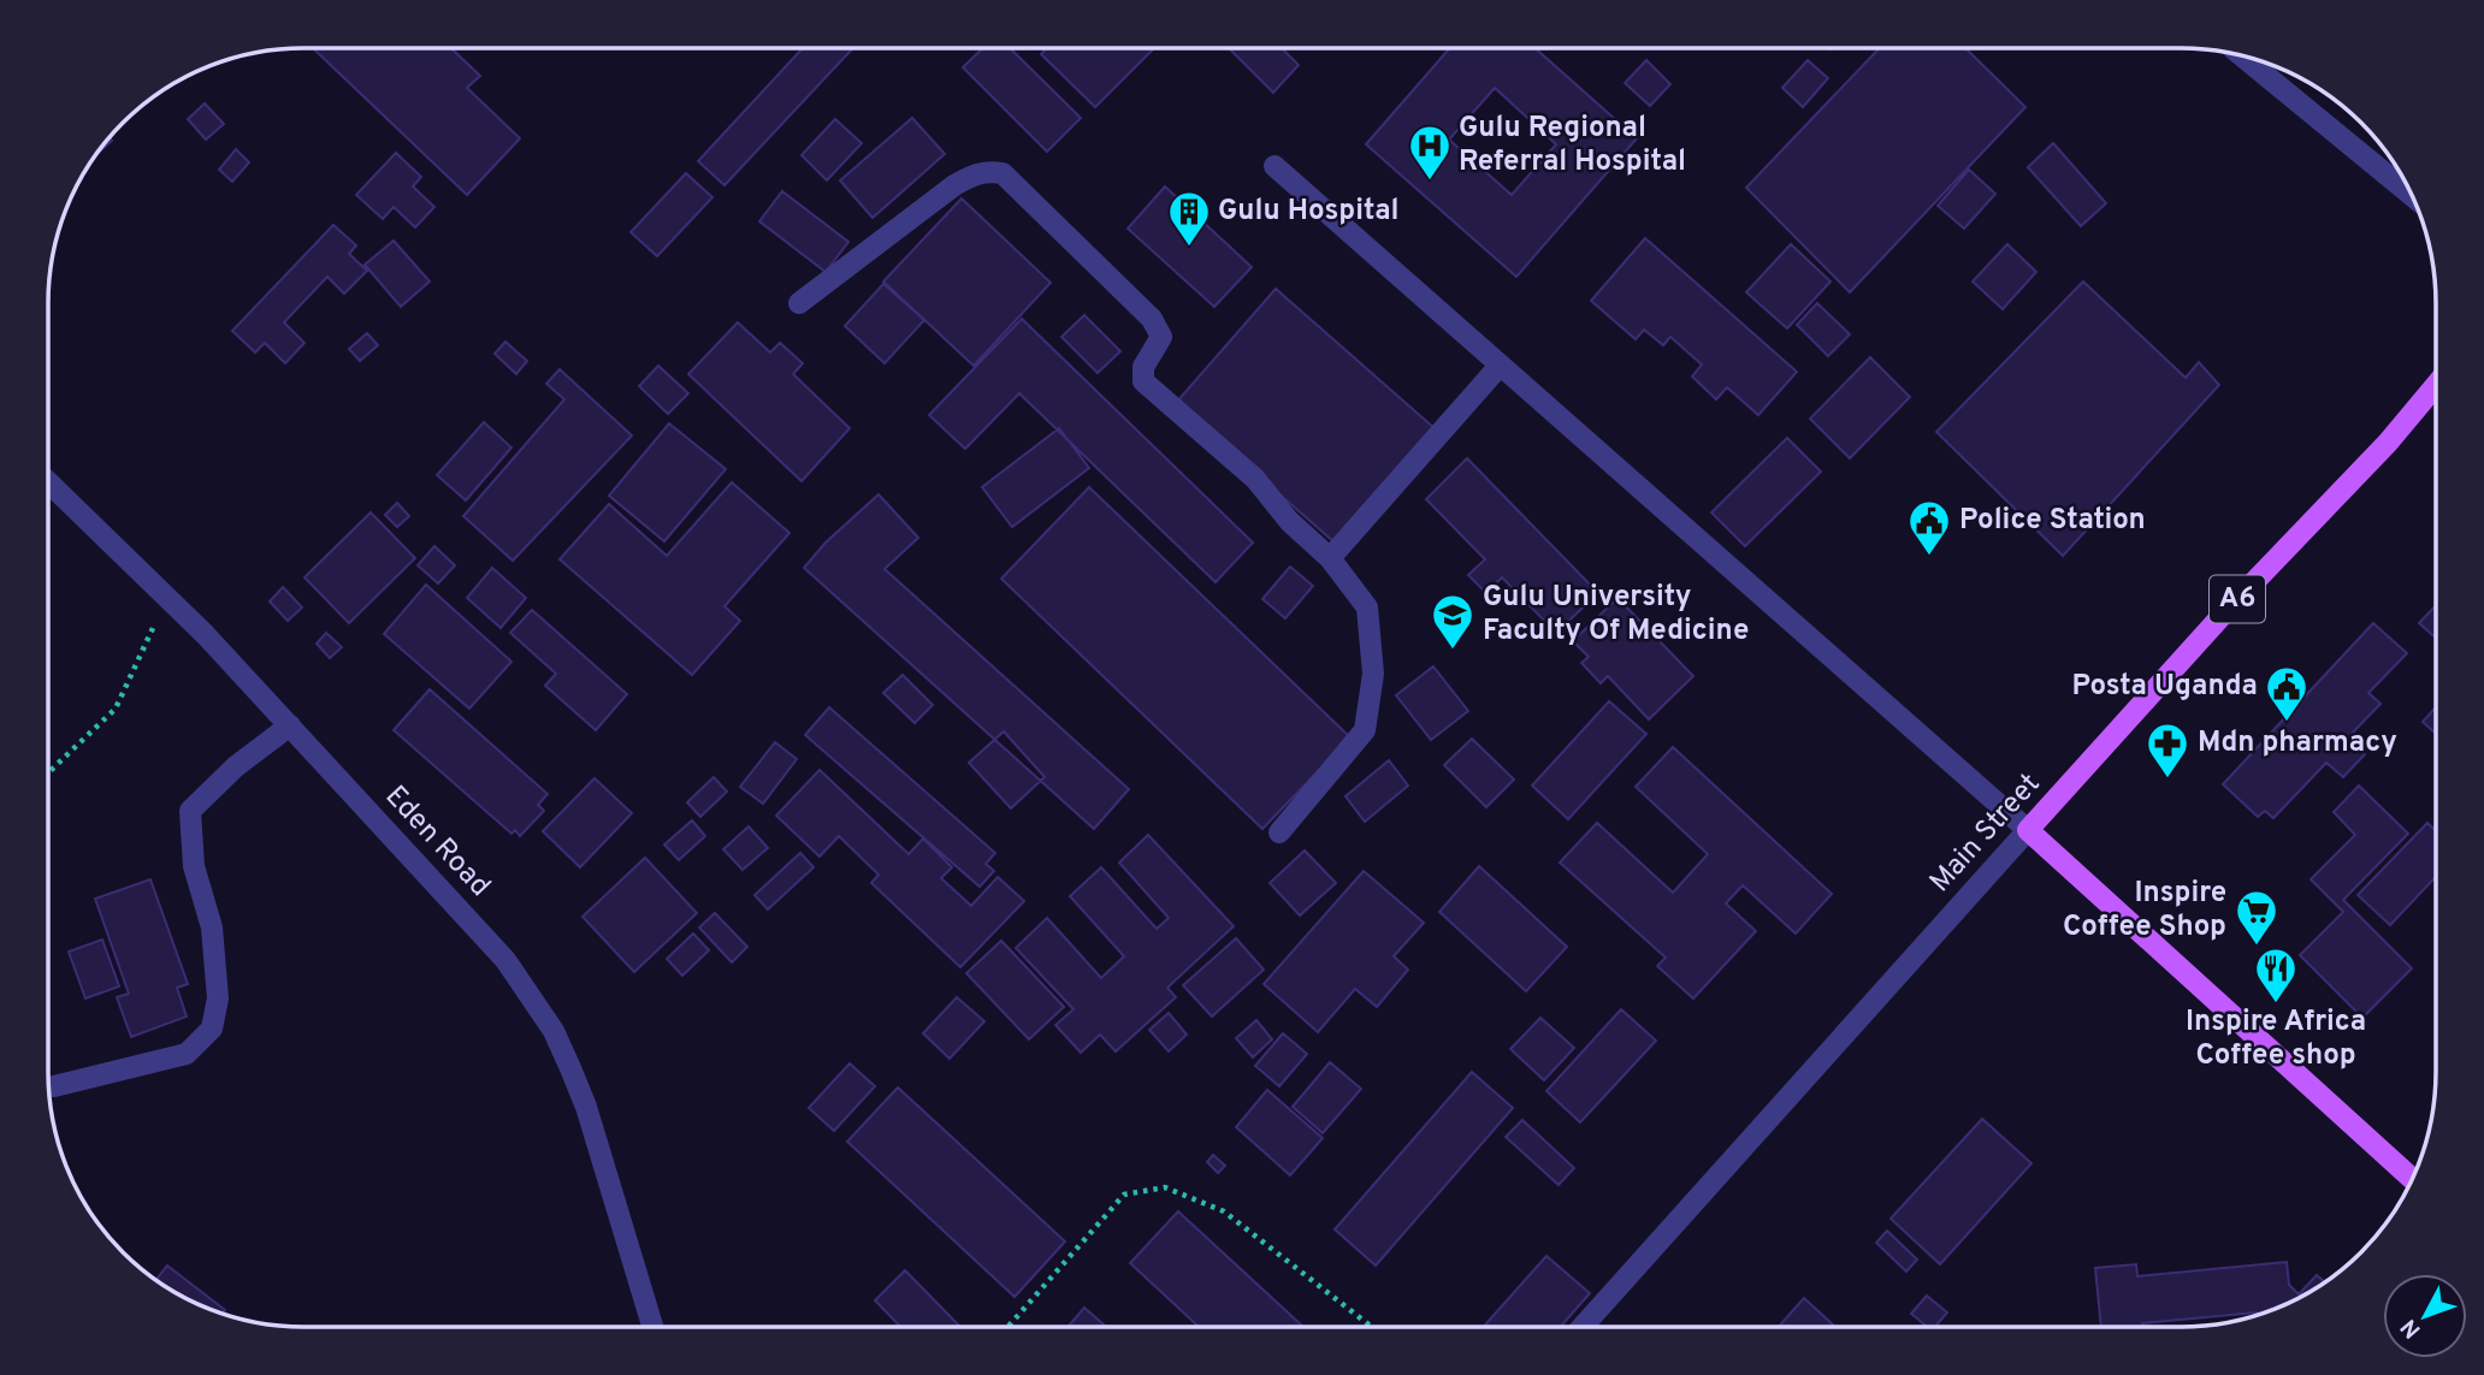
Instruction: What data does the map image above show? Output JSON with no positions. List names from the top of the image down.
{
  "streets": {
    "main road": ["A6", "Main Street"],
    "street": ["Eden Road"]
  },
  "places": {
    "hospital": ["Gulu Regional Referral Hospital"],
    "building": ["Gulu Hospital"],
    "public building": ["Police Station", "Posta Uganda"],
    "school or university": ["Gulu University Faculty Of Medicine"],
    "pharmacy": ["Mdn pharmacy"],
    "supermarket": ["Inspire Coffee Shop"],
    "restaurant": ["Inspire Africa Coffee shop"]
  },
  "north": "bottom left"
}
